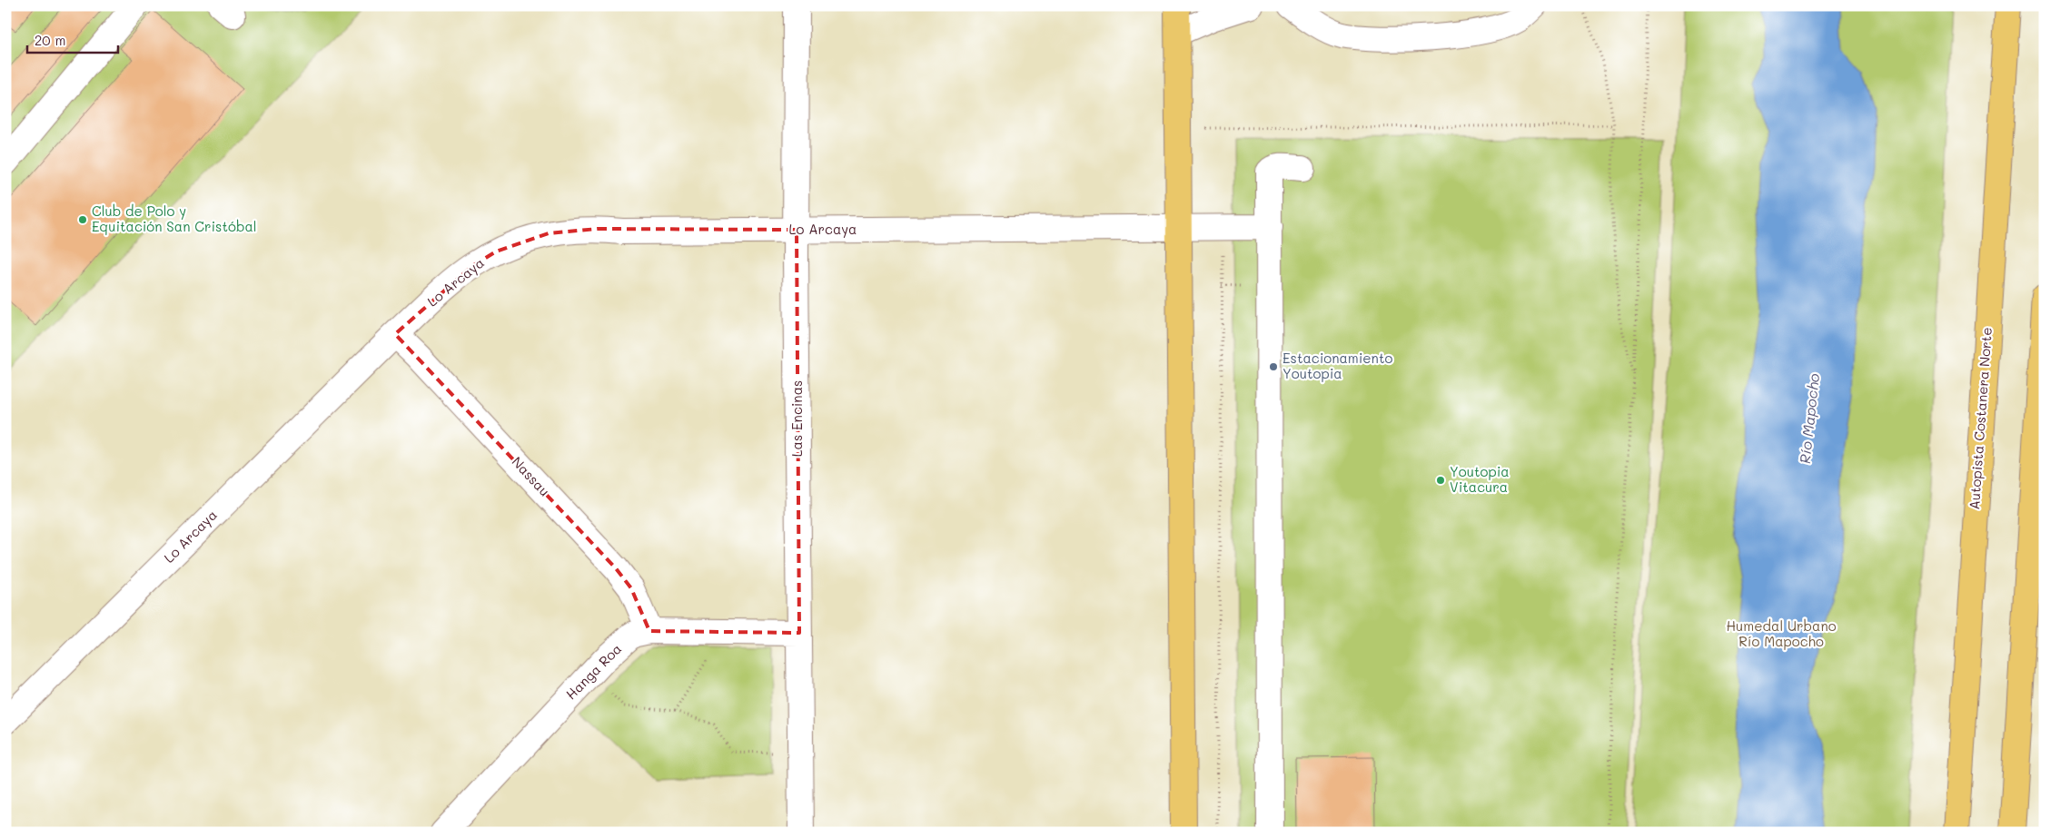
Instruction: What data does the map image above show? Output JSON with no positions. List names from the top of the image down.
{
  "streets": {
    "main road": ["Autopista Costanera Norte"],
    "street": [
      "Lo Arcaya",
      "Las Encinas",
      "Nassau",
      "Hanga Roa"
    ]
  },
  "crossings": [
    ["Lo Arcaya", "Las Encinas"],
    ["Lo Arcaya", "Nassau"],
    ["Las Encinas", "Hanga Roa"],
    ["Nassau", "Hanga Roa"]
  ],
  "water": ["Río Mapocho"],
  "parks": ["Humedal Urbano Río Mapocho"],
  "places": ["Club de Polo y Equitación San Cristóbal", "Estacionamiento Youtopia", "Youtopia Vitacura"],
  "scale_bar": "20 m"
}
